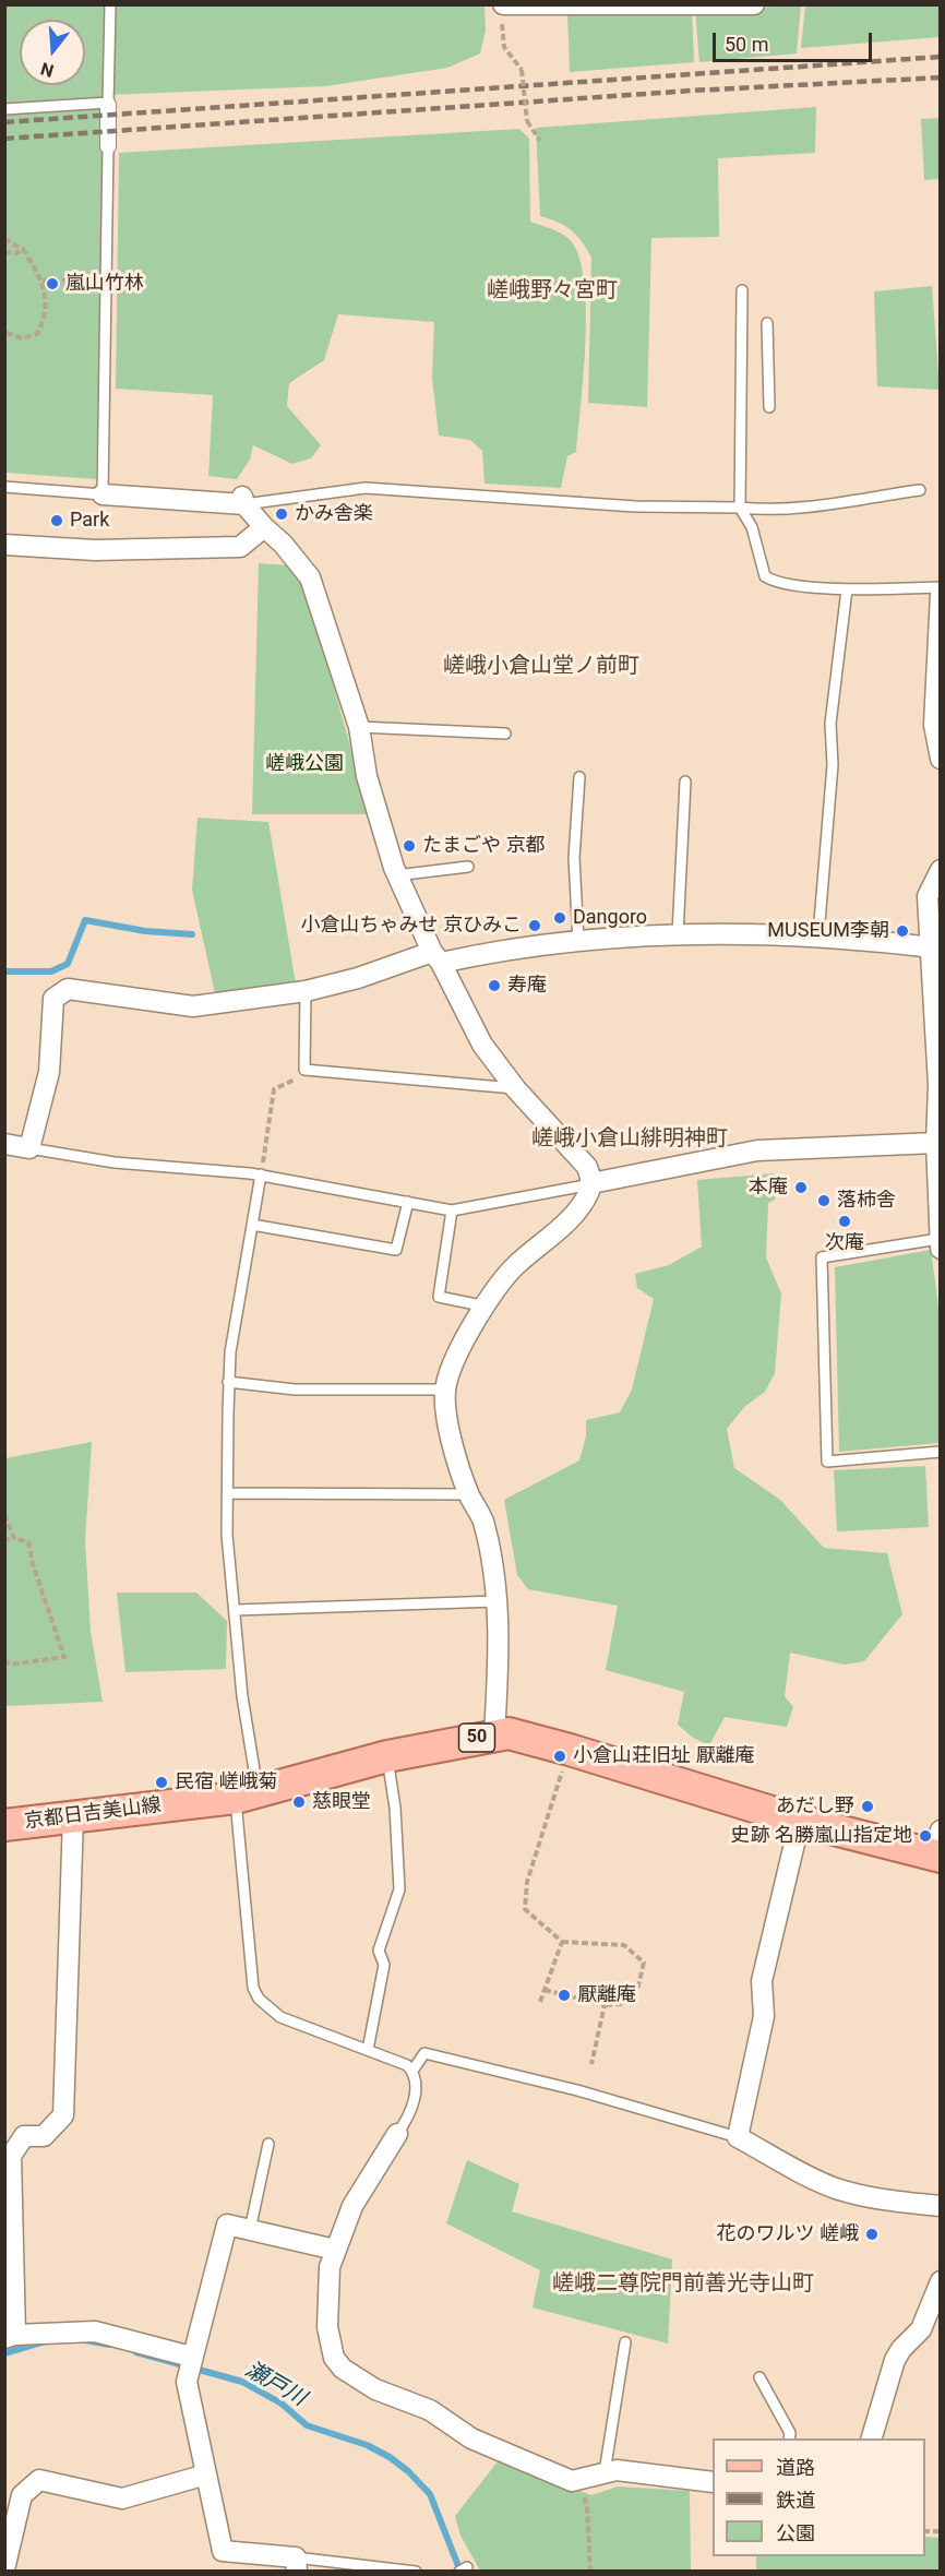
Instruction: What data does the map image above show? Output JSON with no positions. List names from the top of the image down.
{
  "streets": {
    "main road": ["50", "京都日吉美山線"]
  },
  "districts": [
    "嵯峨野々宮町",
    "嵯峨小倉山堂ノ前町",
    "嵯峨小倉山緋明神町",
    "嵯峨二尊院門前善光寺山町"
  ],
  "water": ["瀬戸川"],
  "parks": ["嵯峨公園"],
  "places": [
    "嵐山竹林",
    "かみ舎楽",
    "Park",
    "たまごや 京都",
    "Dangoro",
    "小倉山ちゃみせ 京ひみこ",
    "MUSEUM李朝",
    "寿庵",
    "本庵",
    "落柿舎",
    "次庵",
    "小倉山荘旧址 厭離庵",
    "民宿 嵯峨菊",
    "慈眼堂",
    "あだし野",
    "史跡 名勝嵐山指定地",
    "厭離庵",
    "花のワルツ 嵯峨"
  ],
  "legend": ["道路", "鉄道", "公園"],
  "scale_bar": "50 m",
  "north": "bottom"
}
